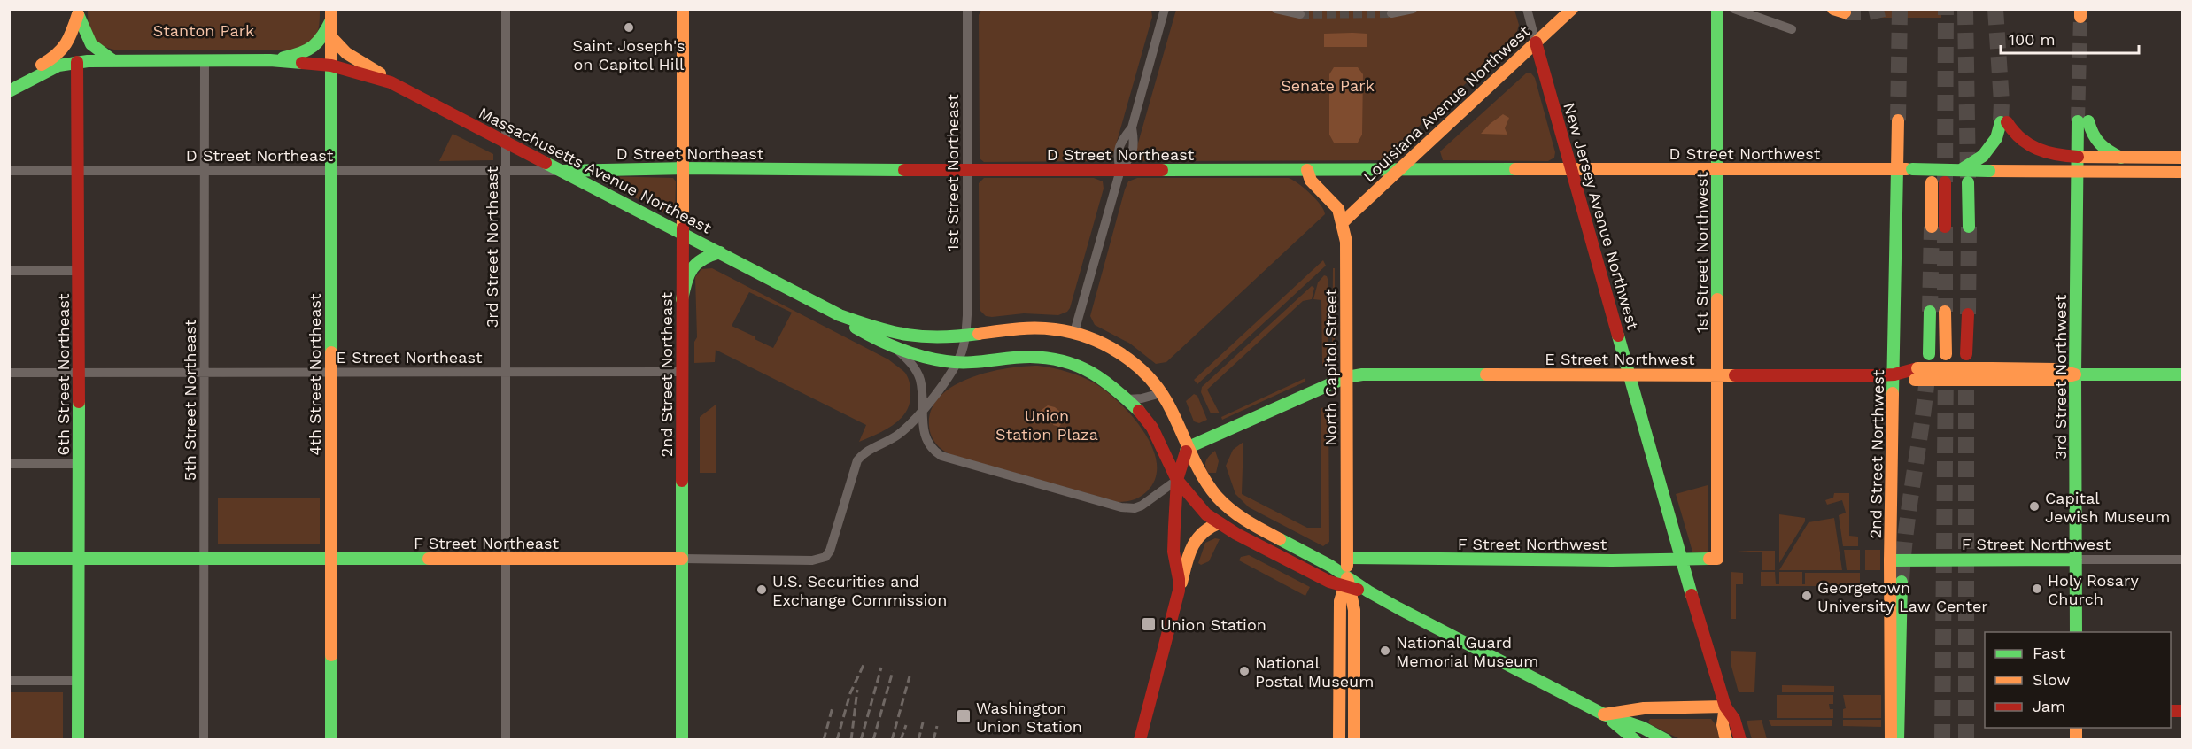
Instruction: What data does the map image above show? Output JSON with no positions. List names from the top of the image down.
{
  "streets": {
    "main road": [
      "Louisiana Avenue Northwest",
      "D Street Northeast",
      "D Street Northwest",
      "Massachusetts Avenue Northeast",
      "New Jersey Avenue Northwest",
      "1st Street Northwest",
      "E Street Northwest",
      "North Capitol Street",
      "6th Street Northeast",
      "4th Street Northeast",
      "2nd Street Northeast",
      "3rd Street Northwest",
      "2nd Street Northwest",
      "F Street Northeast",
      "F Street Northwest"
    ],
    "street": [
      "1st Street Northeast",
      "3rd Street Northeast",
      "E Street Northeast",
      "5th Street Northeast"
    ]
  },
  "crossings": [
    ["Louisiana Avenue Northwest", "D Street Northwest"],
    ["Louisiana Avenue Northwest", "New Jersey Avenue Northwest"],
    ["Louisiana Avenue Northwest", "North Capitol Street"],
    ["D Street Northeast", "D Street Northwest"],
    ["D Street Northeast", "Massachusetts Avenue Northeast"],
    ["D Street Northeast", "1st Street Northeast"],
    ["D Street Northeast", "3rd Street Northeast"],
    ["D Street Northeast", "North Capitol Street"],
    ["D Street Northeast", "6th Street Northeast"],
    ["D Street Northeast", "4th Street Northeast"],
    ["D Street Northeast", "2nd Street Northeast"],
    ["D Street Northeast", "5th Street Northeast"],
    ["D Street Northwest", "New Jersey Avenue Northwest"],
    ["D Street Northwest", "1st Street Northwest"],
    ["D Street Northwest", "North Capitol Street"],
    ["D Street Northwest", "3rd Street Northwest"],
    ["D Street Northwest", "2nd Street Northwest"],
    ["Massachusetts Avenue Northeast", "1st Street Northeast"],
    ["Massachusetts Avenue Northeast", "3rd Street Northeast"],
    ["Massachusetts Avenue Northeast", "4th Street Northeast"],
    ["Massachusetts Avenue Northeast", "2nd Street Northeast"],
    ["New Jersey Avenue Northwest", "E Street Northwest"],
    ["New Jersey Avenue Northwest", "F Street Northwest"],
    ["3rd Street Northeast", "E Street Northeast"],
    ["3rd Street Northeast", "F Street Northeast"],
    ["1st Street Northwest", "E Street Northwest"],
    ["1st Street Northwest", "F Street Northwest"],
    ["E Street Northeast", "6th Street Northeast"],
    ["E Street Northeast", "4th Street Northeast"],
    ["E Street Northeast", "2nd Street Northeast"],
    ["E Street Northeast", "5th Street Northeast"],
    ["E Street Northwest", "North Capitol Street"],
    ["E Street Northwest", "3rd Street Northwest"],
    ["E Street Northwest", "2nd Street Northwest"],
    ["North Capitol Street", "F Street Northwest"],
    ["6th Street Northeast", "F Street Northeast"],
    ["4th Street Northeast", "F Street Northeast"],
    ["2nd Street Northeast", "F Street Northeast"],
    ["3rd Street Northwest", "F Street Northwest"],
    ["5th Street Northeast", "F Street Northeast"],
    ["2nd Street Northwest", "F Street Northwest"]
  ],
  "parks": ["Stanton Park", "Senate Park", "Union Station Plaza"],
  "places": {
    "other": [
      "Saint Joseph's on Capitol Hill",
      "Capital Jewish Museum",
      "Holy Rosary Church",
      "U.S. Securities and Exchange Commission",
      "Georgetown University Law Center",
      "National Guard Memorial Museum",
      "National Postal Museum"
    ],
    "transit": ["Union Station", "Washington Union Station"]
  },
  "legend": ["Fast", "Slow", "Jam"],
  "scale_bar": "100 m"
}
